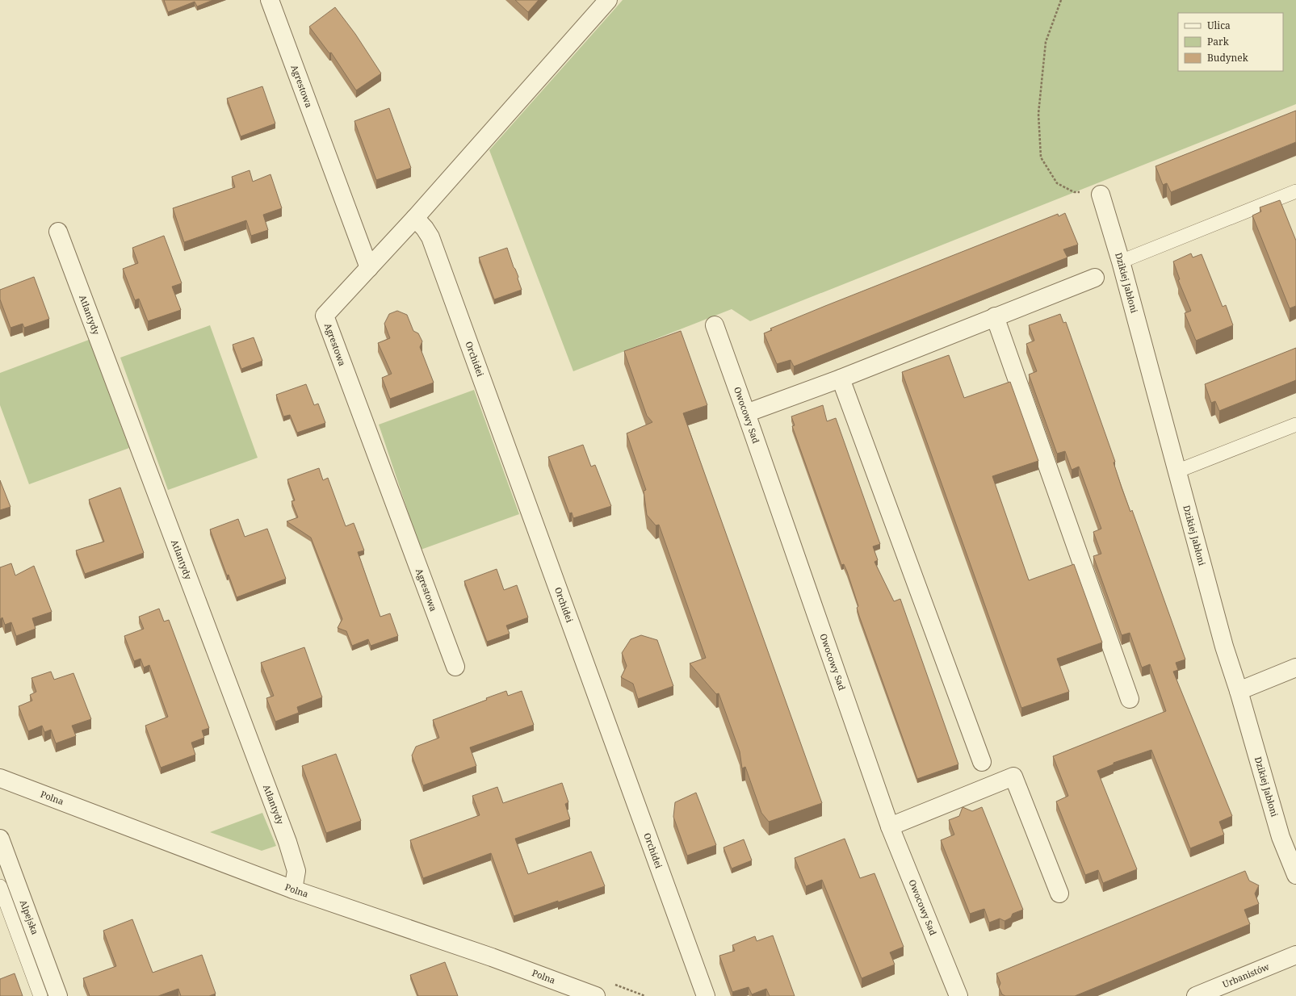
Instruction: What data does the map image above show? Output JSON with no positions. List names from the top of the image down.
{
  "streets": {
    "street": [
      "Agrestowa",
      "Dzikiej Jabłoni",
      "Atlantydy",
      "Orchidei",
      "Owocowy Sad",
      "Polna",
      "Alpejska",
      "Urbanistów"
    ]
  },
  "crossings": [
    ["Atlantydy", "Polna"]
  ],
  "legend": ["Ulica", "Park", "Budynek"]
}
